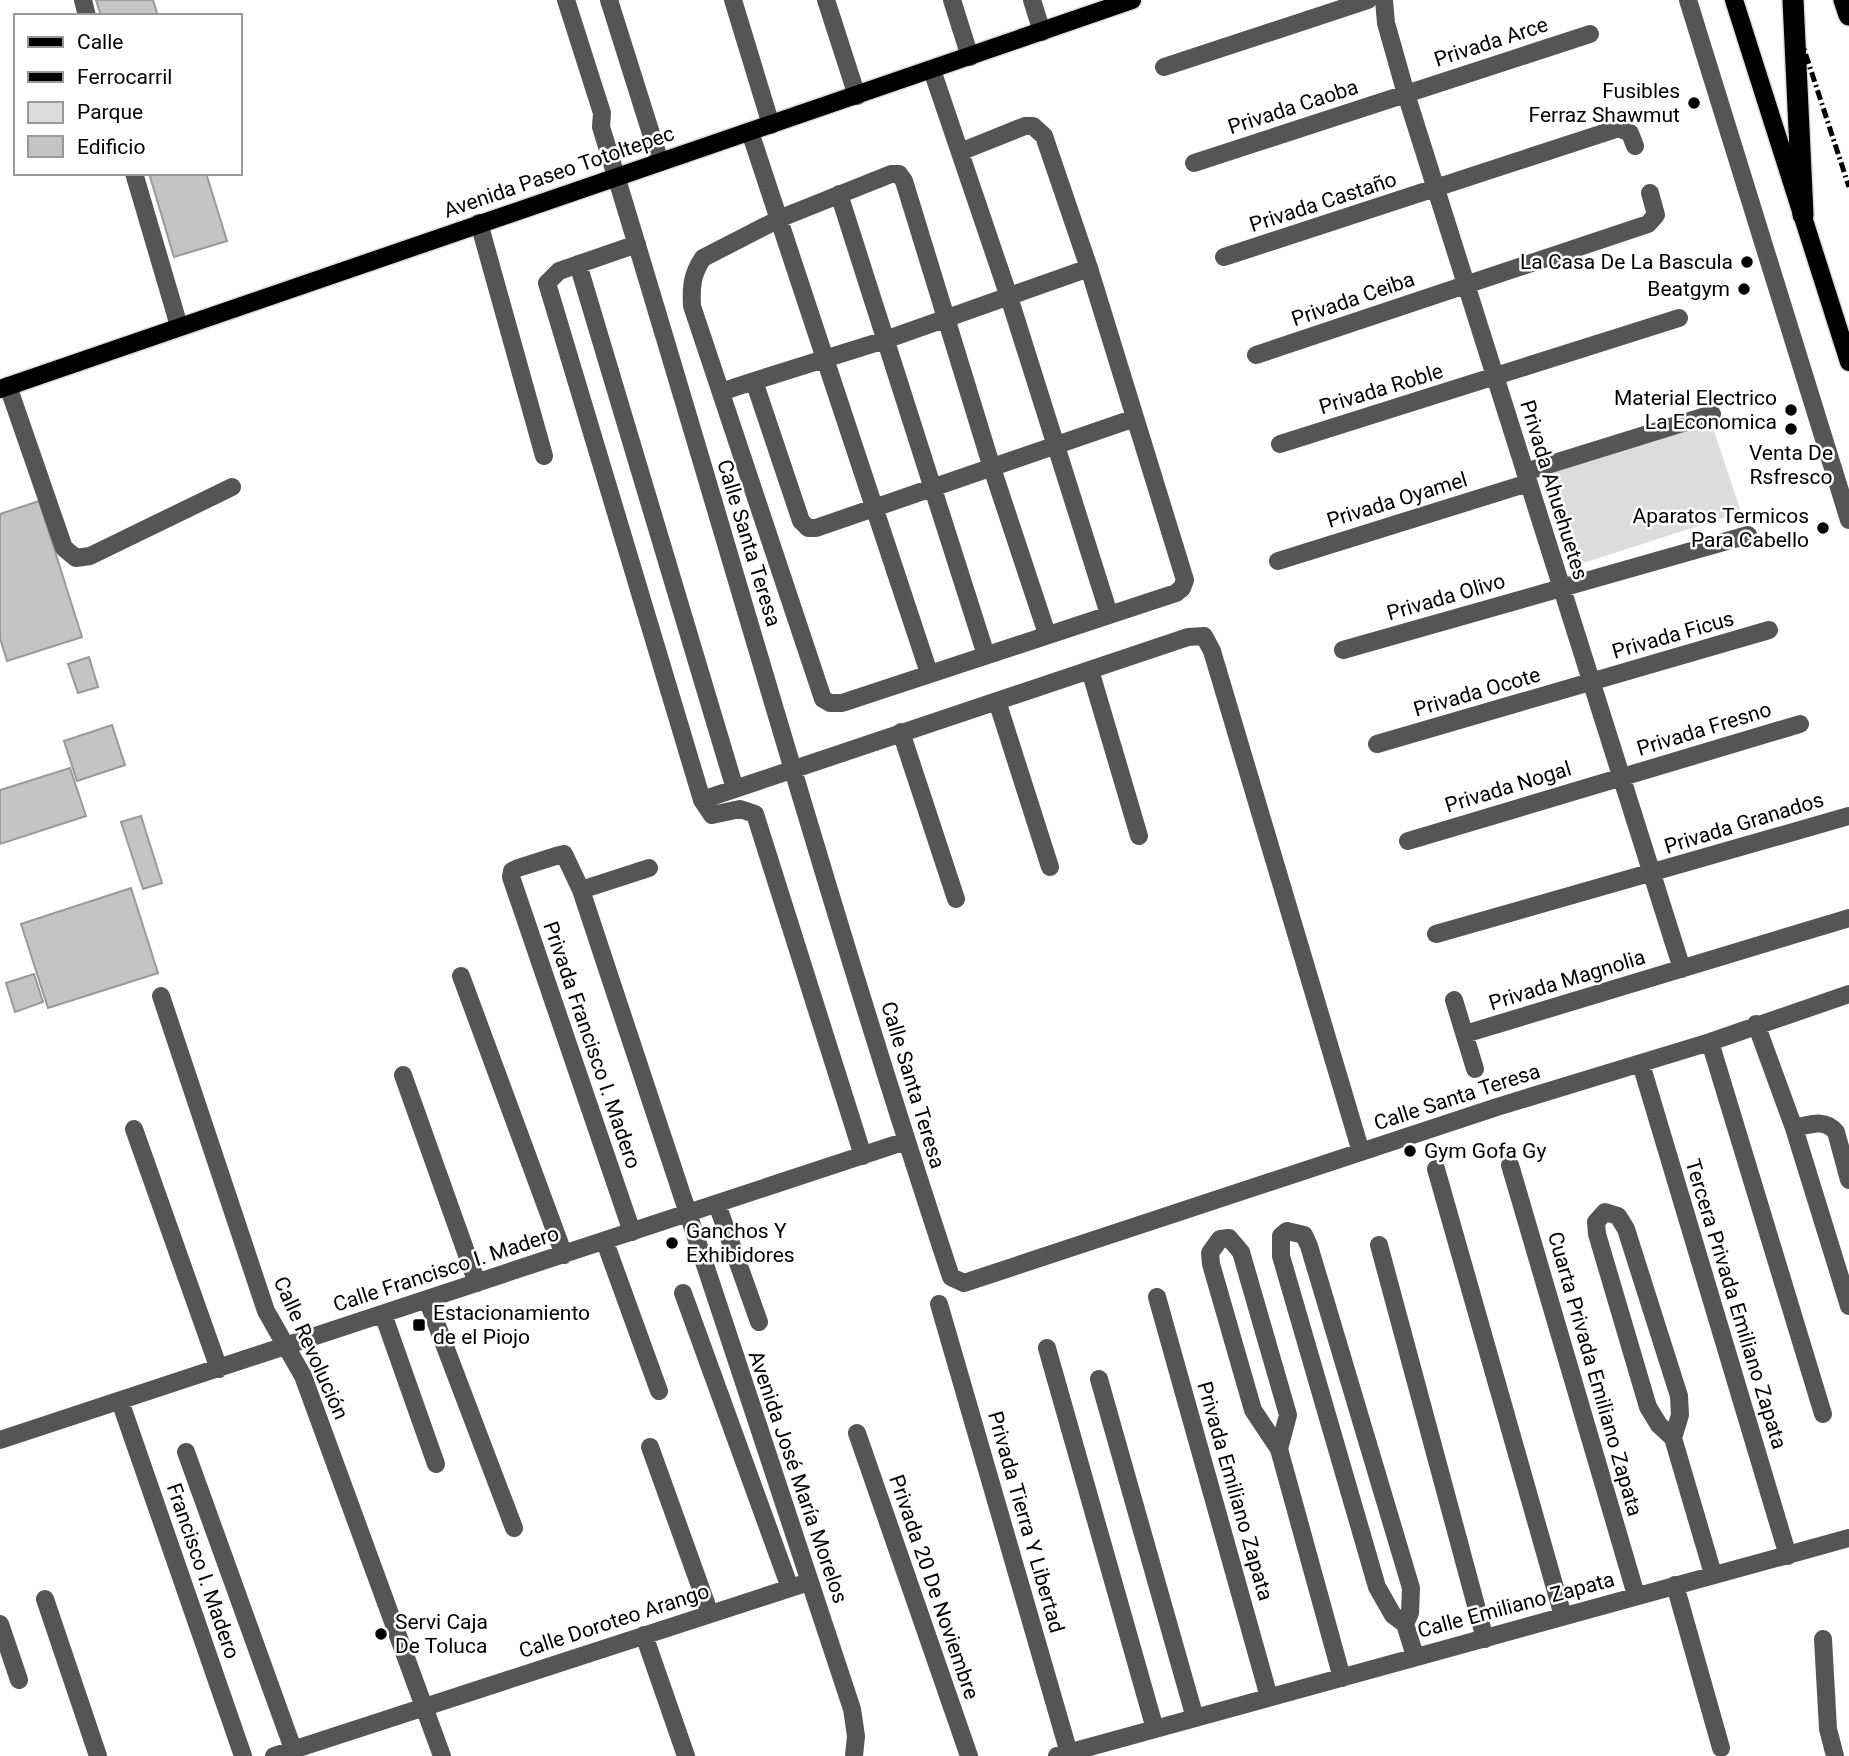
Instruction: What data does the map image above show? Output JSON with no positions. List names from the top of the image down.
{
  "streets": {
    "main road": ["Avenida Paseo Totoltepec"],
    "street": [
      "Privada Arce",
      "Privada Caoba",
      "Privada Castaño",
      "Privada Ceiba",
      "Privada Roble",
      "Privada Ahuehuetes",
      "Privada Oyamel",
      "Calle Santa Teresa",
      "Privada Olivo",
      "Privada Ficus",
      "Privada Ocote",
      "Privada Fresno",
      "Privada Nogal",
      "Privada Granados",
      "Privada Magnolia",
      "Privada Francisco I. Madero",
      "Calle Francisco I. Madero",
      "Tercera Privada Emiliano Zapata",
      "Calle Revolución",
      "Cuarta Privada Emiliano Zapata",
      "Avenida José María Morelos",
      "Privada Emiliano Zapata",
      "Privada Tierra Y Libertad",
      "Francisco I. Madero",
      "Privada 20 De Noviembre",
      "Calle Emiliano Zapata",
      "Calle Doroteo Arango"
    ]
  },
  "crossings": [
    ["Privada Arce", "Privada Caoba"],
    ["Privada Arce", "Privada Ahuehuetes"],
    ["Privada Caoba", "Privada Ahuehuetes"],
    ["Avenida Paseo Totoltepec", "Calle Santa Teresa"],
    ["Privada Castaño", "Privada Ahuehuetes"],
    ["Privada Ceiba", "Privada Ahuehuetes"],
    ["Privada Roble", "Privada Ahuehuetes"],
    ["Privada Ahuehuetes", "Privada Oyamel"],
    ["Privada Ahuehuetes", "Privada Olivo"],
    ["Privada Ahuehuetes", "Privada Ficus"],
    ["Privada Ahuehuetes", "Privada Ocote"],
    ["Privada Ahuehuetes", "Privada Fresno"],
    ["Privada Ahuehuetes", "Privada Nogal"],
    ["Privada Ahuehuetes", "Privada Granados"],
    ["Privada Ahuehuetes", "Privada Magnolia"],
    ["Calle Santa Teresa", "Calle Francisco I. Madero"],
    ["Calle Santa Teresa", "Tercera Privada Emiliano Zapata"],
    ["Privada Ficus", "Privada Ocote"],
    ["Privada Fresno", "Privada Nogal"],
    ["Privada Francisco I. Madero", "Calle Francisco I. Madero"],
    ["Privada Francisco I. Madero", "Avenida José María Morelos"],
    ["Calle Francisco I. Madero", "Calle Revolución"],
    ["Calle Francisco I. Madero", "Avenida José María Morelos"],
    ["Calle Francisco I. Madero", "Francisco I. Madero"],
    ["Tercera Privada Emiliano Zapata", "Calle Emiliano Zapata"],
    ["Calle Revolución", "Calle Doroteo Arango"],
    ["Cuarta Privada Emiliano Zapata", "Calle Emiliano Zapata"],
    ["Avenida José María Morelos", "Calle Doroteo Arango"],
    ["Privada Emiliano Zapata", "Calle Emiliano Zapata"],
    ["Privada Tierra Y Libertad", "Calle Emiliano Zapata"]
  ],
  "places": {
    "other": [
      "Fusibles Ferraz Shawmut",
      "La Casa De La Bascula",
      "Beatgym",
      "Material Electrico La Economica",
      "Venta De Rsfresco",
      "Aparatos Termicos Para Cabello",
      "Gym Gofa Gy",
      "Ganchos Y Exhibidores",
      "Servi Caja De Toluca"
    ],
    "transit": ["Estacionamiento de el Piojo"]
  },
  "legend": [
    "Calle",
    "Ferrocarril",
    "Parque",
    "Edificio"
  ]
}
